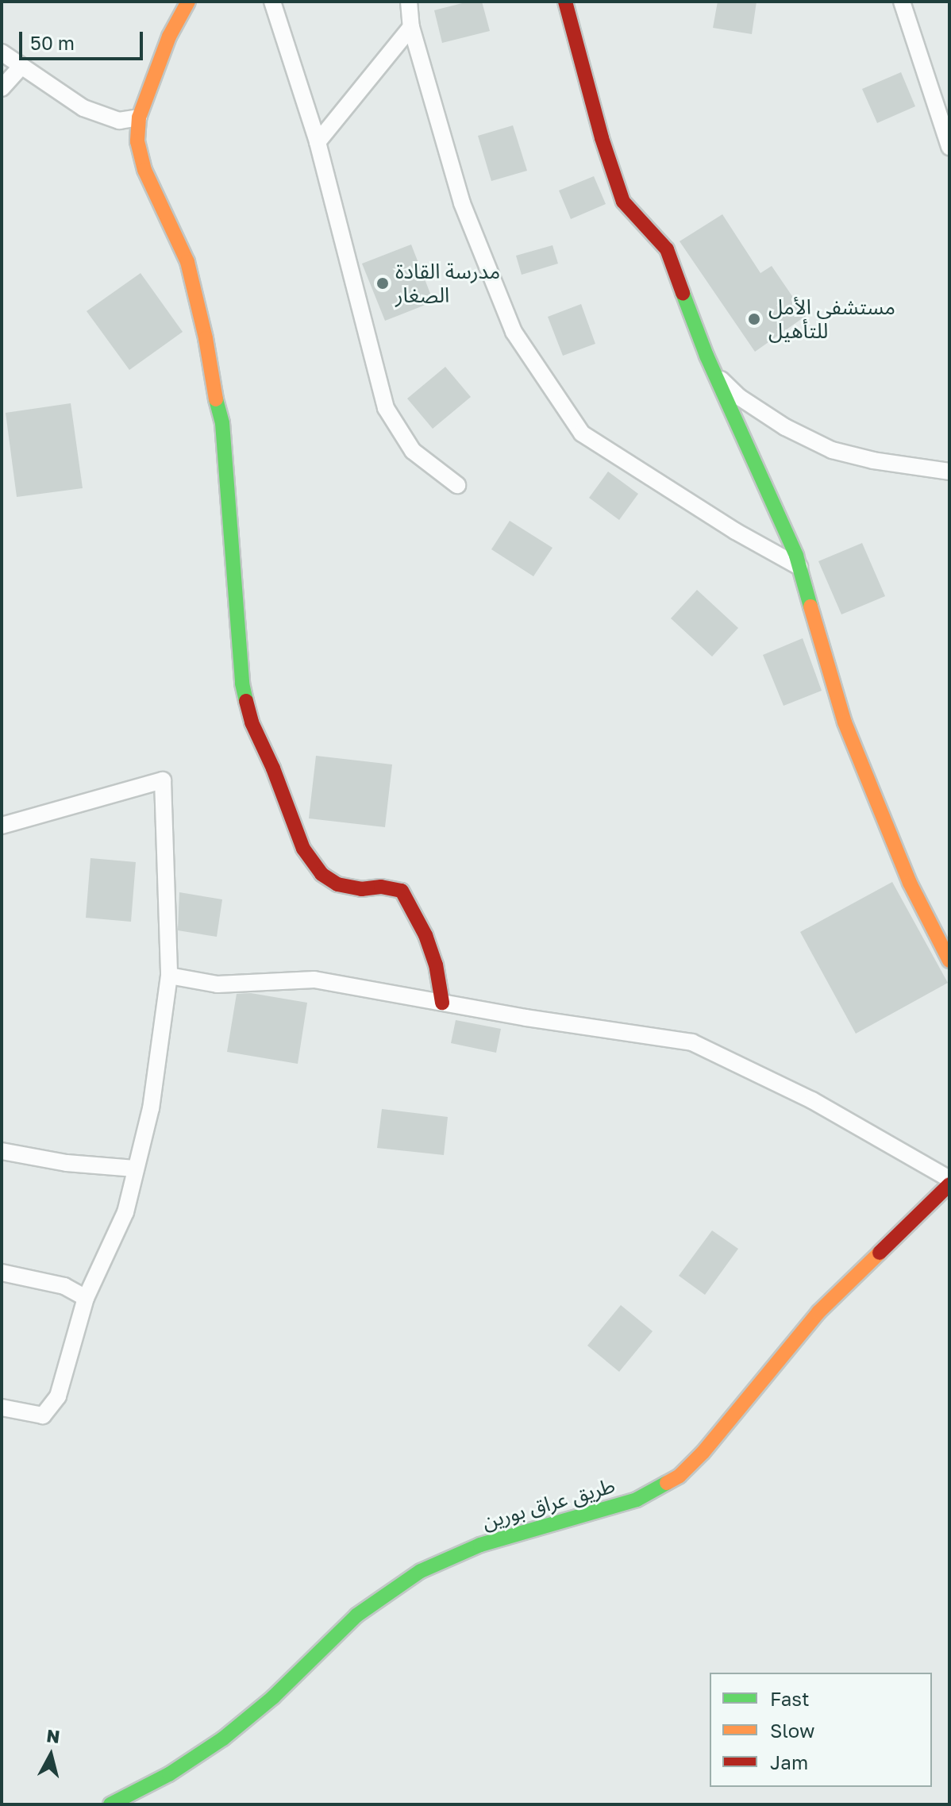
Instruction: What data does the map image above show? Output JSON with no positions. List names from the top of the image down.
{
  "streets": {
    "street": ["طريق عراق بورين"]
  },
  "places": ["مدرسة القادة الصغار", "مستشفى الأمل للتأهيل"],
  "legend": ["Fast", "Slow", "Jam"],
  "scale_bar": "50 m",
  "north": "top"
}
